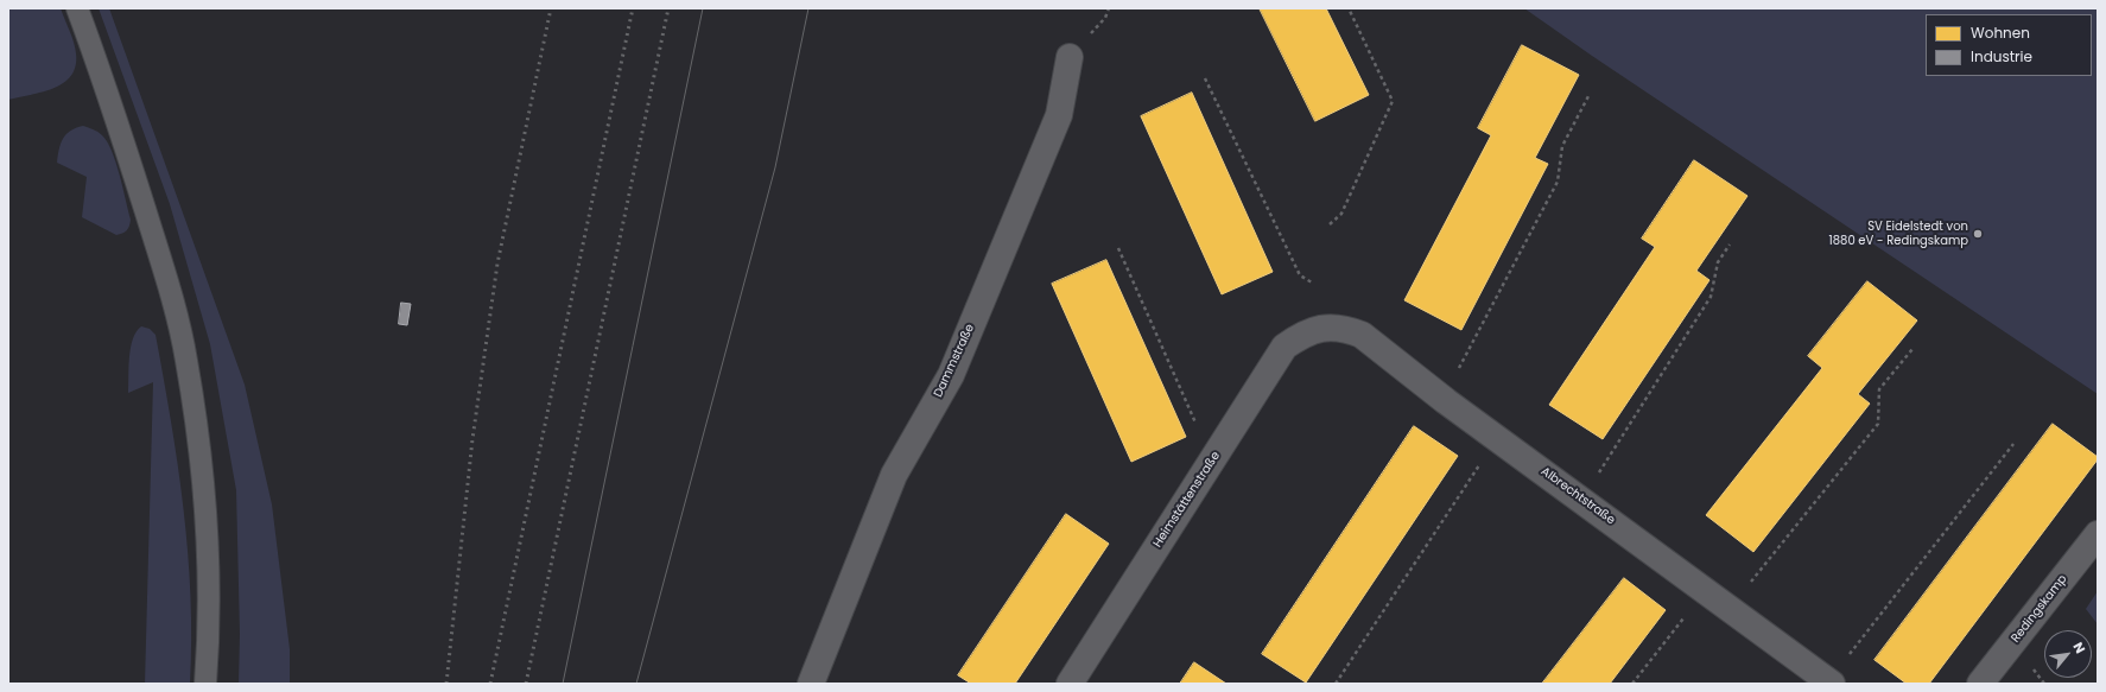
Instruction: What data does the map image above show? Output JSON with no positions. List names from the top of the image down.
{
  "streets": {
    "street": [
      "Dammstraße",
      "Albrechtstraße",
      "Heimstättenstraße",
      "Redingskamp"
    ]
  },
  "crossings": [
    ["Albrechtstraße", "Heimstättenstraße"]
  ],
  "places": ["SV Eidelstedt von 1880 eV - Redingskamp"],
  "legend": ["Wohnen", "Industrie"],
  "north": "top right"
}
